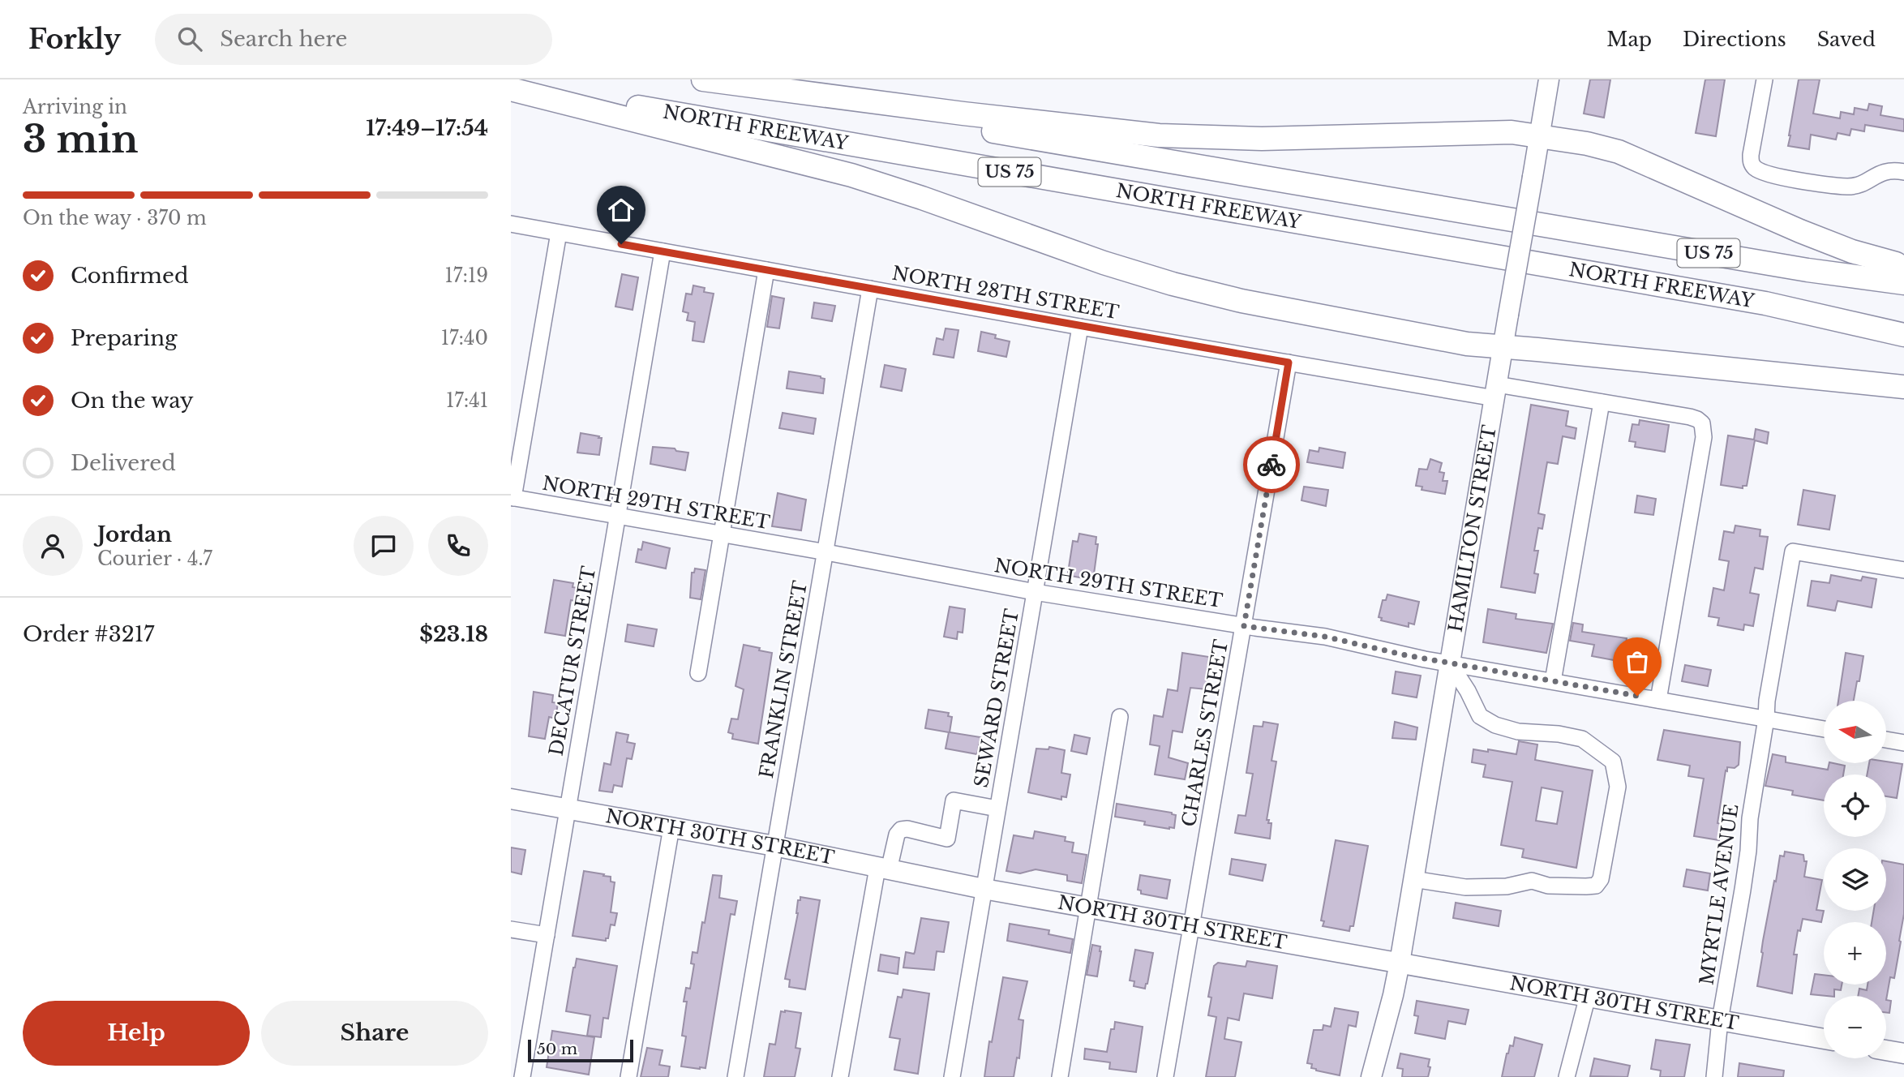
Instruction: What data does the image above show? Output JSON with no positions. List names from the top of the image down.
{
  "streets": {
    "highway": ["NORTH FREEWAY", "US 75"],
    "main road": ["HAMILTON STREET", "NORTH 30TH STREET"],
    "street": [
      "NORTH 28TH STREET",
      "NORTH 29TH STREET",
      "DECATUR STREET",
      "FRANKLIN STREET",
      "SEWARD STREET",
      "CHARLES STREET",
      "MYRTLE AVENUE"
    ]
  },
  "crossings": [
    ["NORTH 28TH STREET", "NORTH 29TH STREET"],
    ["NORTH 28TH STREET", "HAMILTON STREET"],
    ["NORTH 28TH STREET", "DECATUR STREET"],
    ["NORTH 28TH STREET", "FRANKLIN STREET"],
    ["NORTH 28TH STREET", "SEWARD STREET"],
    ["NORTH 28TH STREET", "CHARLES STREET"],
    ["NORTH 29TH STREET", "HAMILTON STREET"],
    ["NORTH 29TH STREET", "DECATUR STREET"],
    ["NORTH 29TH STREET", "FRANKLIN STREET"],
    ["NORTH 29TH STREET", "SEWARD STREET"],
    ["NORTH 29TH STREET", "CHARLES STREET"],
    ["NORTH 29TH STREET", "MYRTLE AVENUE"],
    ["HAMILTON STREET", "NORTH 30TH STREET"],
    ["DECATUR STREET", "NORTH 30TH STREET"],
    ["FRANKLIN STREET", "NORTH 30TH STREET"],
    ["SEWARD STREET", "NORTH 30TH STREET"],
    ["CHARLES STREET", "NORTH 30TH STREET"],
    ["NORTH 30TH STREET", "MYRTLE AVENUE"]
  ],
  "scale_bar": "50 m",
  "north": "left",
  "page": {
    "header": "Forkly",
    "search": "Search here",
    "nav": ["Map", "Directions", "Saved"],
    "heading": ["3 min", "Arriving in", "17:49–17:54"],
    "panel": [
      "Jordan",
      "Courier · 4.7",
      "Order #3217",
      "$23.18"
    ],
    "bar": "On the way · 370 m",
    "list": [
      ["Confirmed", "17:19"],
      ["Preparing", "17:40"],
      ["On the way", "17:41"],
      "Delivered"
    ],
    "map_buttons": ["+", "−"],
    "buttons": ["Help", "Share"],
    "scale": "50 m"
  }
}
